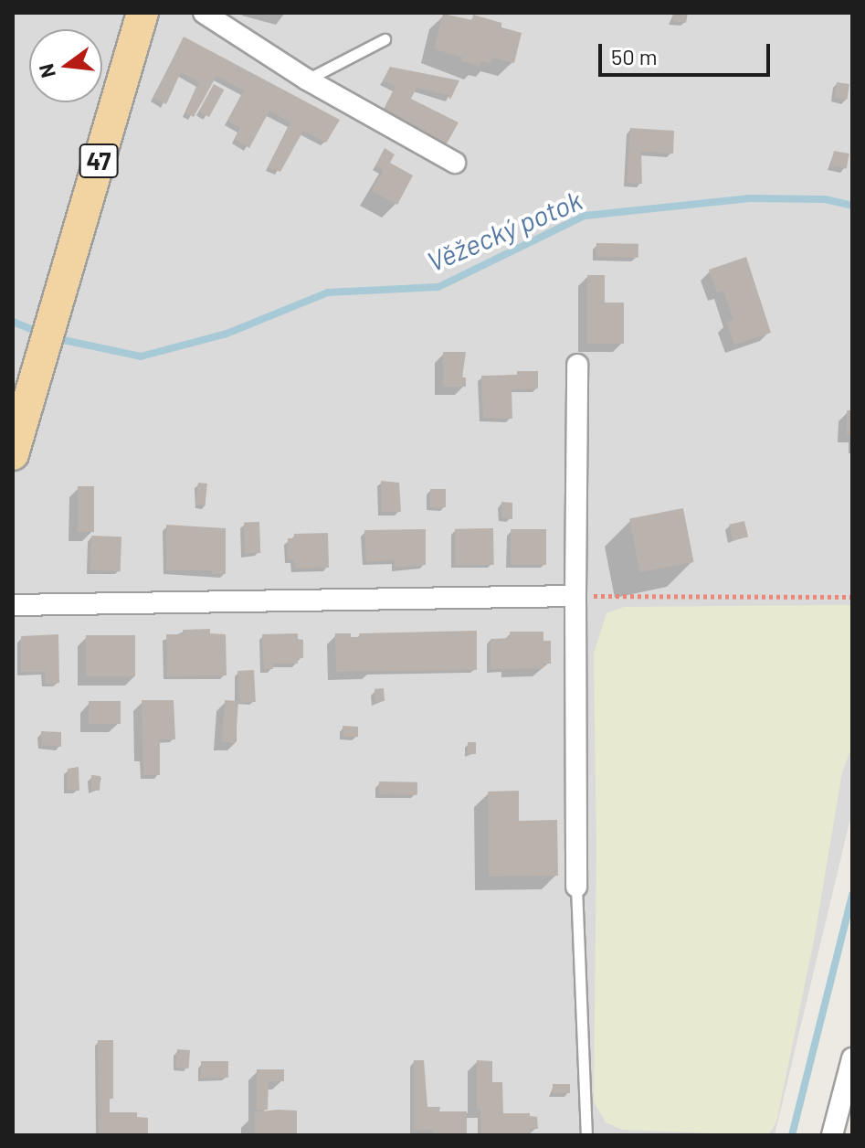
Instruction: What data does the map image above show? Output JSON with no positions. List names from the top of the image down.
{
  "streets": {
    "main road": ["47"]
  },
  "water": ["Věžecký potok"],
  "scale_bar": "50 m",
  "north": "left"
}
